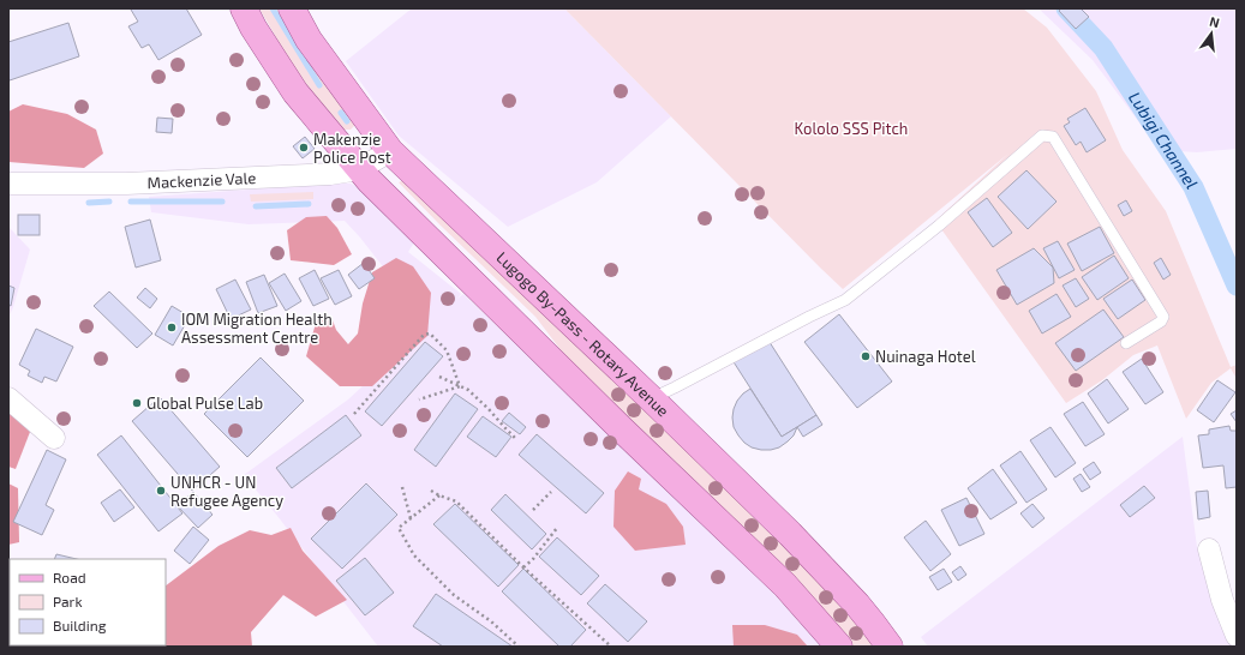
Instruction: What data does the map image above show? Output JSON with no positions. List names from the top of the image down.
{
  "streets": {
    "main road": ["Lugogo By-Pass - Rotary Avenue"],
    "street": ["Mackenzie Vale"]
  },
  "crossings": [
    ["Mackenzie Vale", "Lugogo By-Pass - Rotary Avenue"]
  ],
  "water": ["Lubigi Channel"],
  "parks": ["Kololo SSS Pitch"],
  "places": [
    "Makenzie Police Post",
    "IOM Migration Health Assessment Centre",
    "Nuinaga Hotel",
    "Global Pulse Lab",
    "UNHCR - UN Refugee Agency"
  ],
  "legend": ["Road", "Park", "Building"],
  "north": "top"
}
